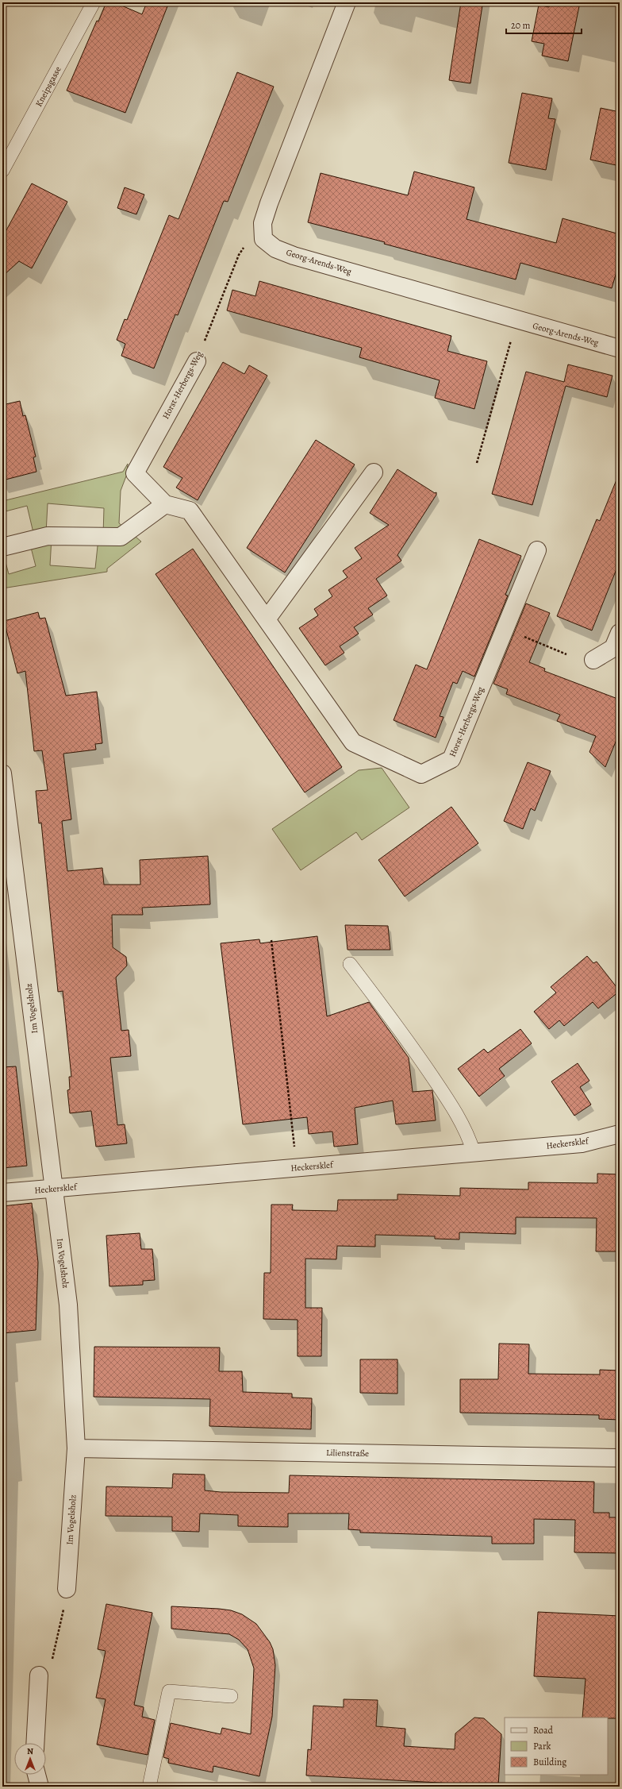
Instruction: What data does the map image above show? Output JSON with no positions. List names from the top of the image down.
{
  "streets": {
    "street": [
      "Georg-Arends-Weg",
      "Horst-Herbergs-Weg",
      "Im Vogelsholz",
      "Heckersklef",
      "Lilienstraße"
    ],
    "lane": ["Kneipsgasse"]
  },
  "crossings": [
    ["Georg-Arends-Weg", "Horst-Herbergs-Weg"],
    ["Im Vogelsholz", "Heckersklef"],
    ["Im Vogelsholz", "Lilienstraße"]
  ],
  "legend": ["Road", "Park", "Building"],
  "scale_bar": "20 m",
  "north": "top"
}
